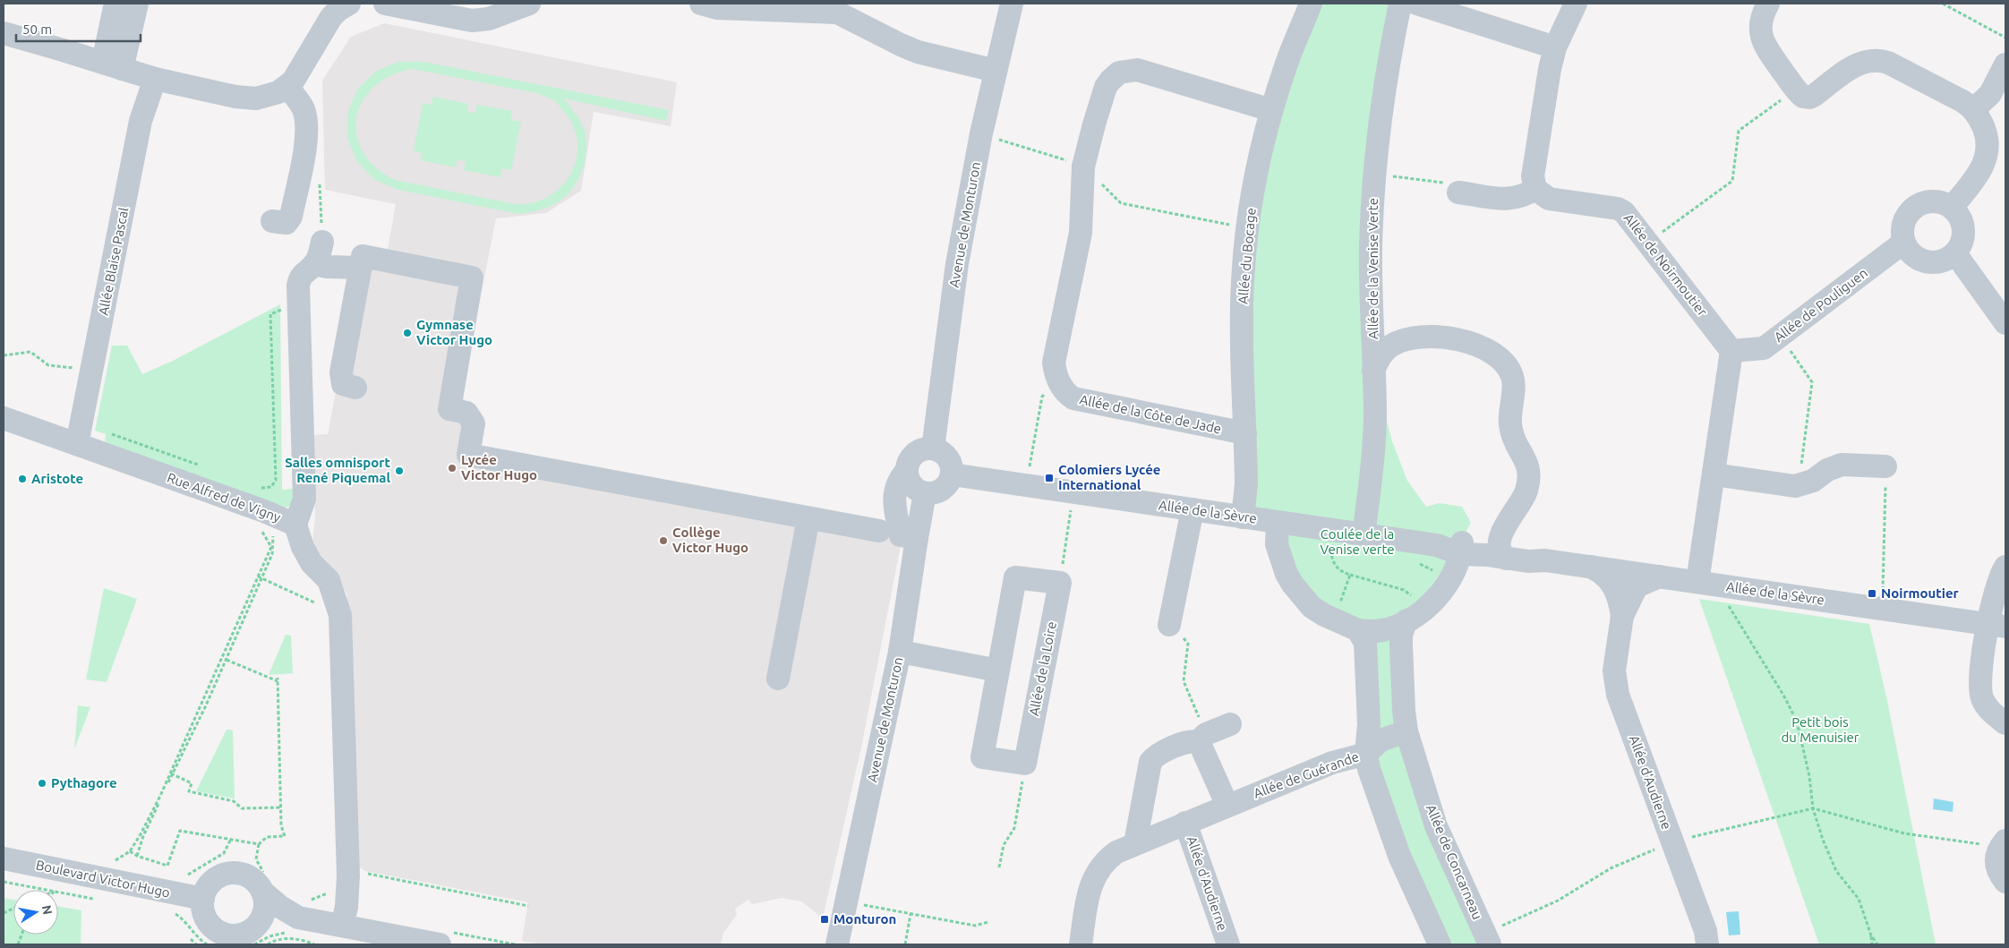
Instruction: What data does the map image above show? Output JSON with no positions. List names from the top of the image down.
{
  "streets": {
    "street": [
      "Avenue de Monturon",
      "Allée du Bocage",
      "Allée Blaise Pascal",
      "Allée de Noirmoutier",
      "Allée de la Venise Verte",
      "Allée de Pouliguen",
      "Allée de la Côte de Jade",
      "Rue Alfred de Vigny",
      "Allée de la Sèvre",
      "Allée de la Loire",
      "Allée de Guérande",
      "Allée d'Audierne",
      "Allée de Concarneau",
      "Boulevard Victor Hugo"
    ]
  },
  "crossings": [
    ["Avenue de Monturon", "Allée de la Sèvre"],
    ["Allée du Bocage", "Allée de la Côte de Jade"],
    ["Allée du Bocage", "Allée de la Sèvre"],
    ["Allée Blaise Pascal", "Rue Alfred de Vigny"],
    ["Allée de Noirmoutier", "Allée de Pouliguen"],
    ["Allée de la Venise Verte", "Allée de la Sèvre"],
    ["Allée de la Sèvre", "Allée d'Audierne"],
    ["Allée de Guérande", "Allée d'Audierne"],
    ["Allée de Guérande", "Allée de Concarneau"]
  ],
  "parks": ["Coulée de la Venise verte", "Petit bois du Menuisier"],
  "places": {
    "other": [
      "Gymnase Victor Hugo",
      "Lycée Victor Hugo",
      "Salles omnisport René Piquemal",
      "Aristote",
      "Collège Victor Hugo",
      "Pythagore"
    ],
    "transit": ["Colomiers Lycée International", "Noirmoutier", "Monturon"]
  },
  "scale_bar": "50 m",
  "north": "right"
}
